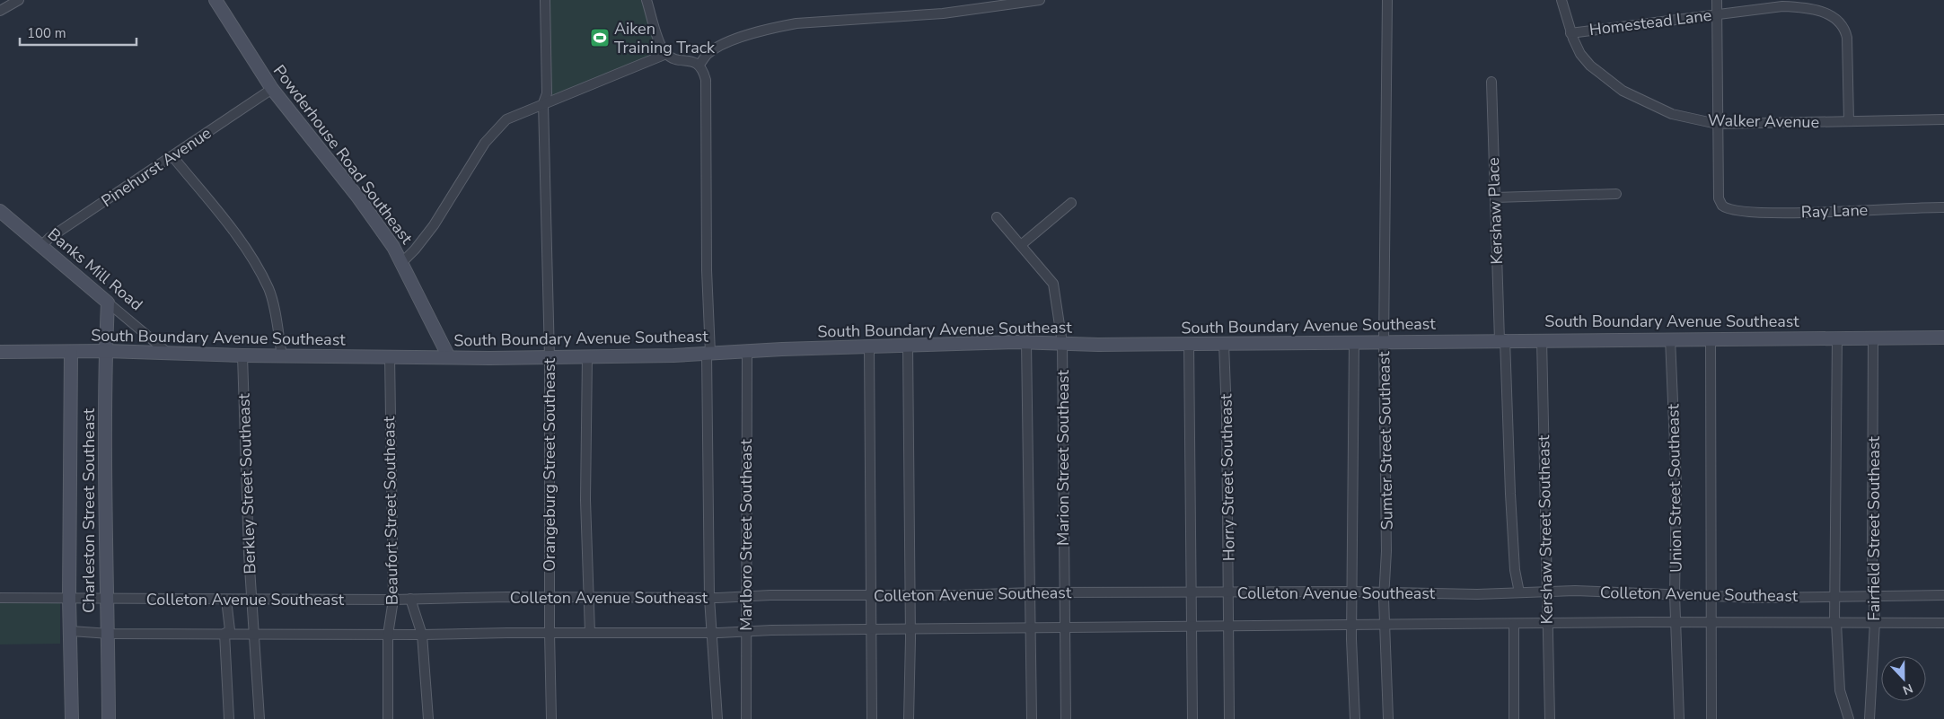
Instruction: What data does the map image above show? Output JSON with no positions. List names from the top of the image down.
{
  "streets": {
    "street": [
      "Homestead Lane",
      "Walker Avenue",
      "Powderhouse Road Southeast",
      "Pinehurst Avenue",
      "Kershaw Place",
      "Ray Lane",
      "Banks Mill Road",
      "South Boundary Avenue Southeast",
      "Sumter Street Southeast",
      "Marion Street Southeast",
      "Orangeburg Street Southeast",
      "Horry Street Southeast",
      "Berkley Street Southeast",
      "Union Street Southeast",
      "Charleston Street Southeast",
      "Beaufort Street Southeast",
      "Fairfield Street Southeast",
      "Kershaw Street Southeast",
      "Marlboro Street Southeast",
      "Colleton Avenue Southeast"
    ]
  },
  "crossings": [
    ["Homestead Lane", "Walker Avenue"],
    ["Walker Avenue", "Ray Lane"],
    ["Powderhouse Road Southeast", "Pinehurst Avenue"],
    ["Powderhouse Road Southeast", "South Boundary Avenue Southeast"],
    ["Pinehurst Avenue", "Banks Mill Road"],
    ["Kershaw Place", "South Boundary Avenue Southeast"],
    ["Kershaw Place", "Kershaw Street Southeast"],
    ["Banks Mill Road", "South Boundary Avenue Southeast"],
    ["Banks Mill Road", "Charleston Street Southeast"],
    ["South Boundary Avenue Southeast", "Sumter Street Southeast"],
    ["South Boundary Avenue Southeast", "Marion Street Southeast"],
    ["South Boundary Avenue Southeast", "Orangeburg Street Southeast"],
    ["South Boundary Avenue Southeast", "Horry Street Southeast"],
    ["South Boundary Avenue Southeast", "Berkley Street Southeast"],
    ["South Boundary Avenue Southeast", "Union Street Southeast"],
    ["South Boundary Avenue Southeast", "Charleston Street Southeast"],
    ["South Boundary Avenue Southeast", "Beaufort Street Southeast"],
    ["South Boundary Avenue Southeast", "Fairfield Street Southeast"],
    ["South Boundary Avenue Southeast", "Kershaw Street Southeast"],
    ["South Boundary Avenue Southeast", "Marlboro Street Southeast"],
    ["Sumter Street Southeast", "Colleton Avenue Southeast"],
    ["Marion Street Southeast", "Colleton Avenue Southeast"],
    ["Orangeburg Street Southeast", "Colleton Avenue Southeast"],
    ["Horry Street Southeast", "Colleton Avenue Southeast"],
    ["Berkley Street Southeast", "Colleton Avenue Southeast"],
    ["Union Street Southeast", "Colleton Avenue Southeast"],
    ["Charleston Street Southeast", "Colleton Avenue Southeast"],
    ["Beaufort Street Southeast", "Colleton Avenue Southeast"],
    ["Fairfield Street Southeast", "Colleton Avenue Southeast"],
    ["Kershaw Street Southeast", "Colleton Avenue Southeast"],
    ["Marlboro Street Southeast", "Colleton Avenue Southeast"]
  ],
  "places": {
    "sports": ["Aiken Training Track"]
  },
  "scale_bar": "100 m",
  "north": "bottom"
}
